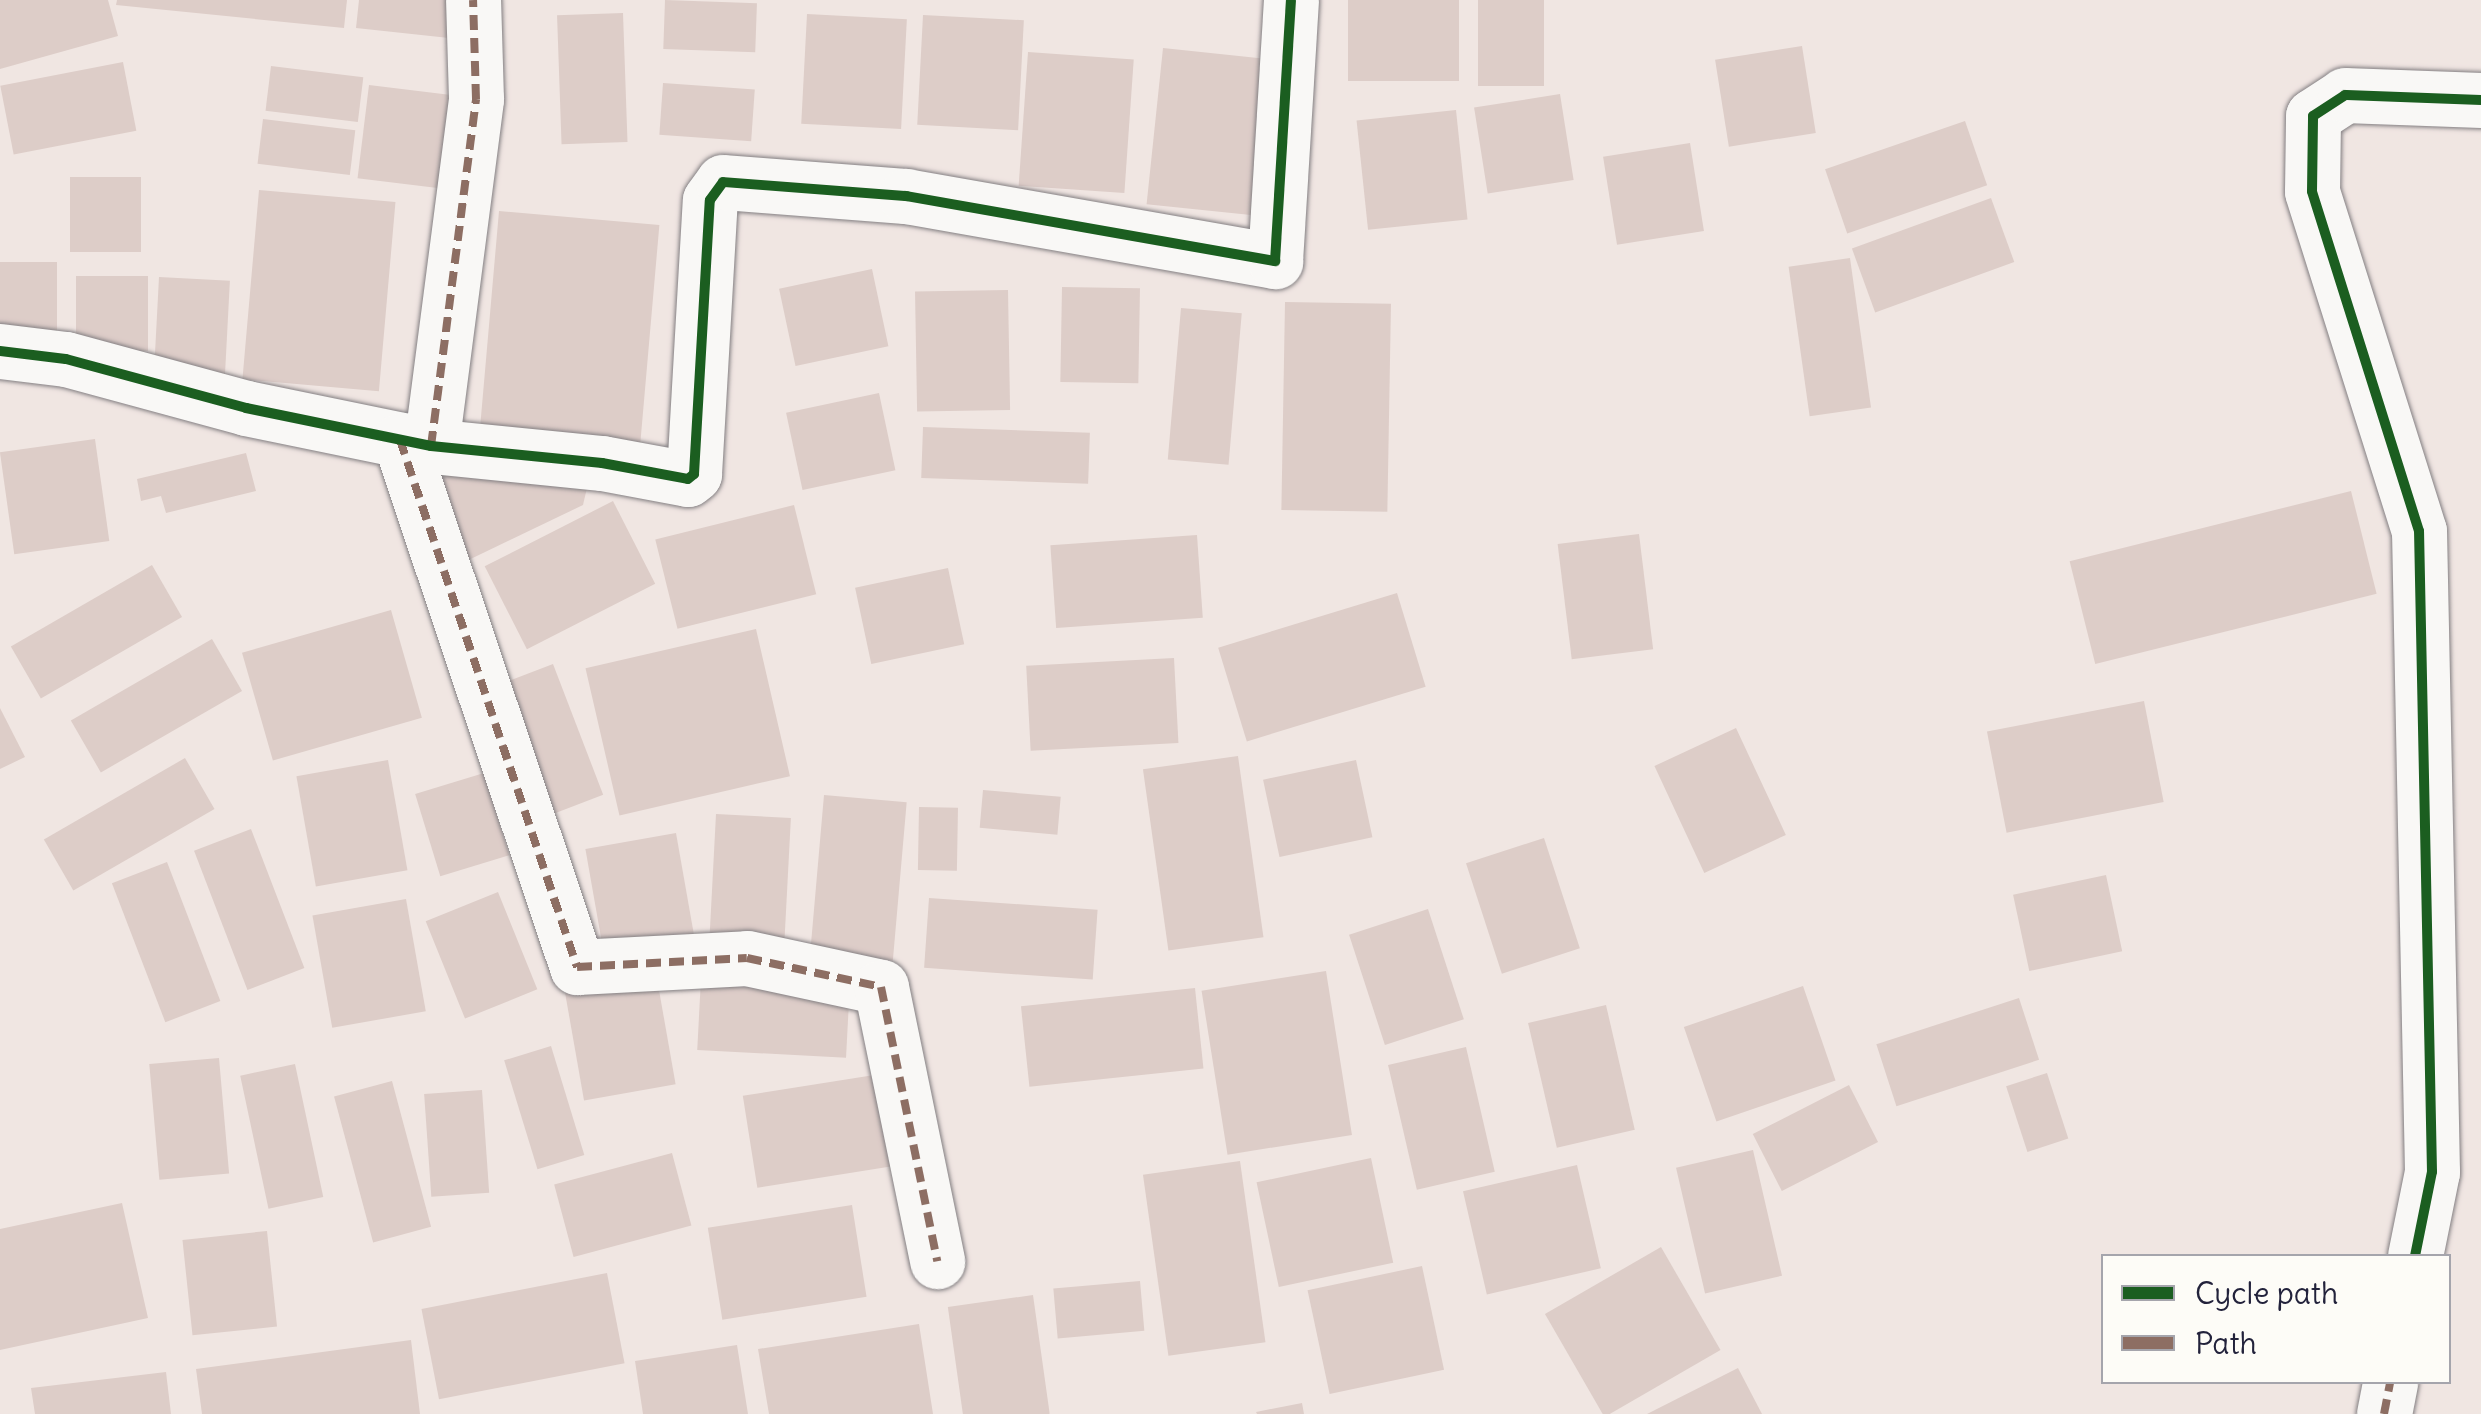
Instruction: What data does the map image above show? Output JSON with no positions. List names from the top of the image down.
{
  "legend": ["Cycle path", "Path"]
}
